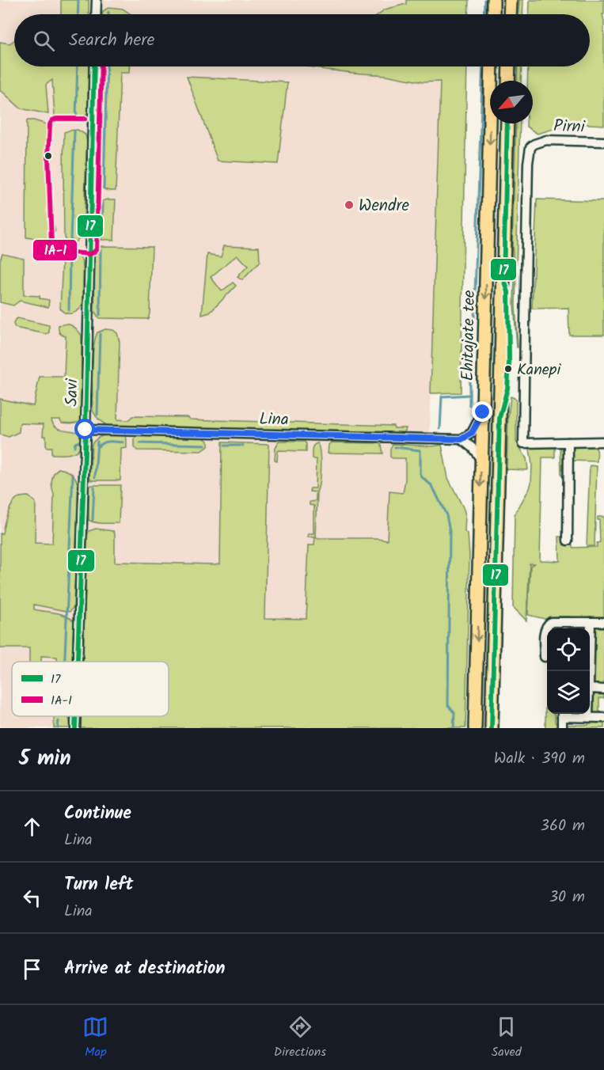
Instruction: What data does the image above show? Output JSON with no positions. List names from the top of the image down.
{
  "streets": {
    "highway": ["Ehitajate tee"],
    "street": ["Pirni", "Savi", "Lina"]
  },
  "crossings": [
    ["Savi", "Lina"]
  ],
  "places": ["Wendre", "Kanepi"],
  "lines": ["transit line 17", "transit line 1A-I"],
  "legend": ["17", "1A-I"],
  "north": "bottom left",
  "page": {
    "search": "Search here",
    "heading": ["5 min", "Walk · 390 m"],
    "list": [
      ["Continue", "Lina", "360 m"],
      ["Turn left", "Lina", "30 m"],
      "Arrive at destination"
    ],
    "nav": ["Map", "Directions", "Saved"]
  }
}
